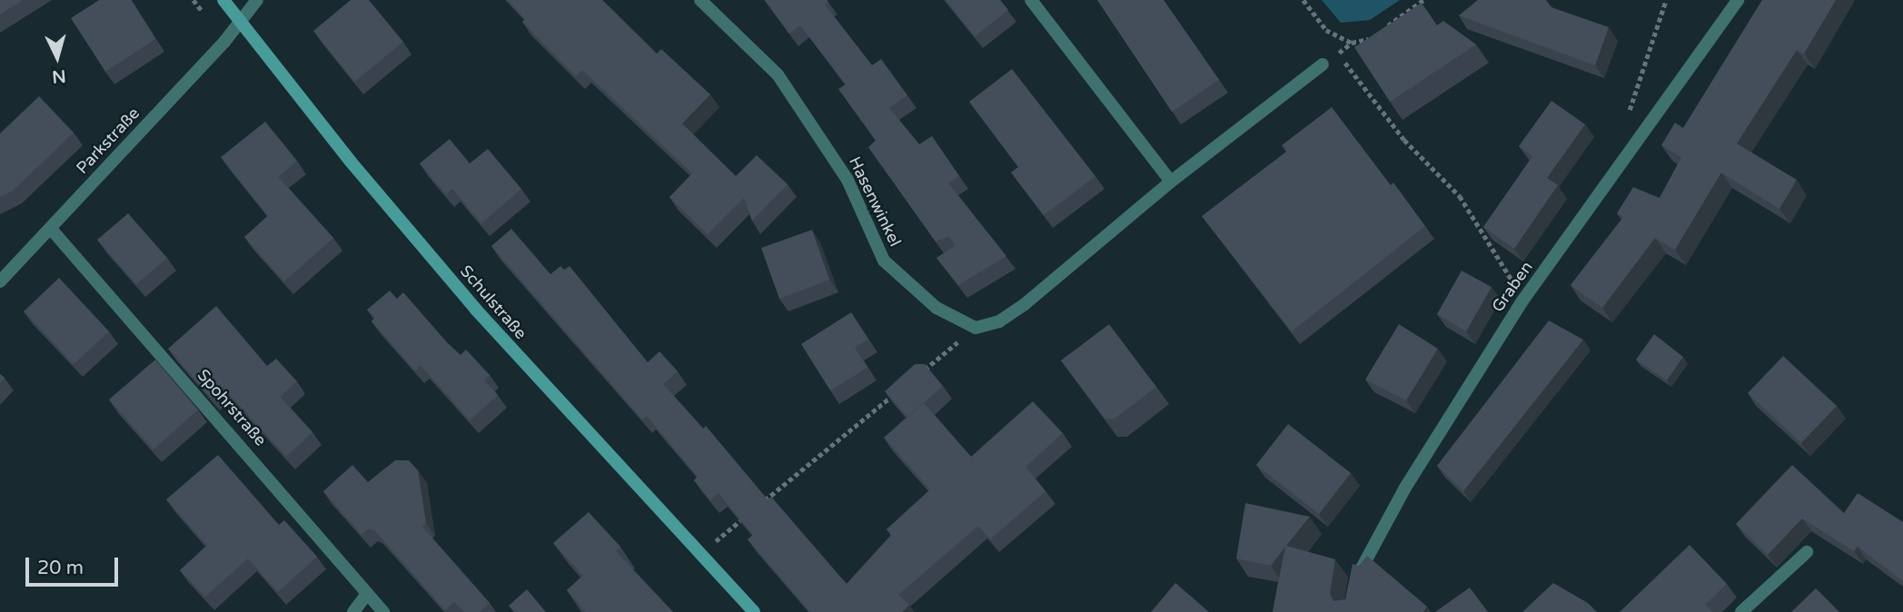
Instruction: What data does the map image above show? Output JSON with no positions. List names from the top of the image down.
{
  "streets": {
    "street": [
      "Parkstraße",
      "Hasenwinkel",
      "Graben",
      "Schulstraße",
      "Spohrstraße"
    ]
  },
  "crossings": [
    ["Parkstraße", "Schulstraße"],
    ["Parkstraße", "Spohrstraße"]
  ],
  "scale_bar": "20 m",
  "north": "bottom"
}
